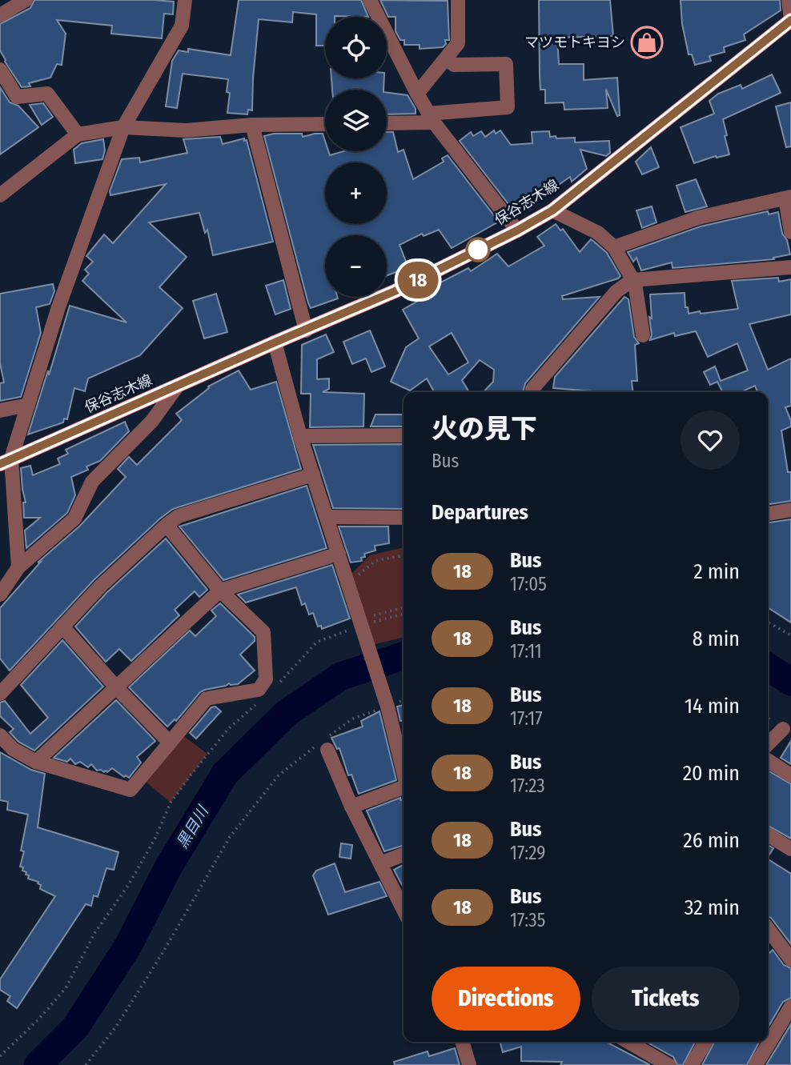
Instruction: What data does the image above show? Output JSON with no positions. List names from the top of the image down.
{
  "streets": {
    "main road": ["保谷志木線"]
  },
  "water": ["黒目川"],
  "places": {
    "shop": ["マツモトキヨシ"]
  },
  "lines": ["bus line 18"],
  "page": {
    "on_map": "18",
    "map_buttons": ["+", "−"],
    "heading": [
      ["火の見下", "Bus"],
      "Departures"
    ],
    "list": [
      {
        "mark": "18",
        "name": "Bus",
        "note": "17:05",
        "value": "2 min"
      },
      {
        "mark": "18",
        "name": "Bus",
        "note": "17:11",
        "value": "8 min"
      },
      {
        "mark": "18",
        "name": "Bus",
        "note": "17:17",
        "value": "14 min"
      },
      {
        "mark": "18",
        "name": "Bus",
        "note": "17:23",
        "value": "20 min"
      },
      {
        "mark": "18",
        "name": "Bus",
        "note": "17:29",
        "value": "26 min"
      },
      {
        "mark": "18",
        "name": "Bus",
        "note": "17:35",
        "value": "32 min"
      }
    ],
    "buttons": ["Directions", "Tickets"]
  }
}
